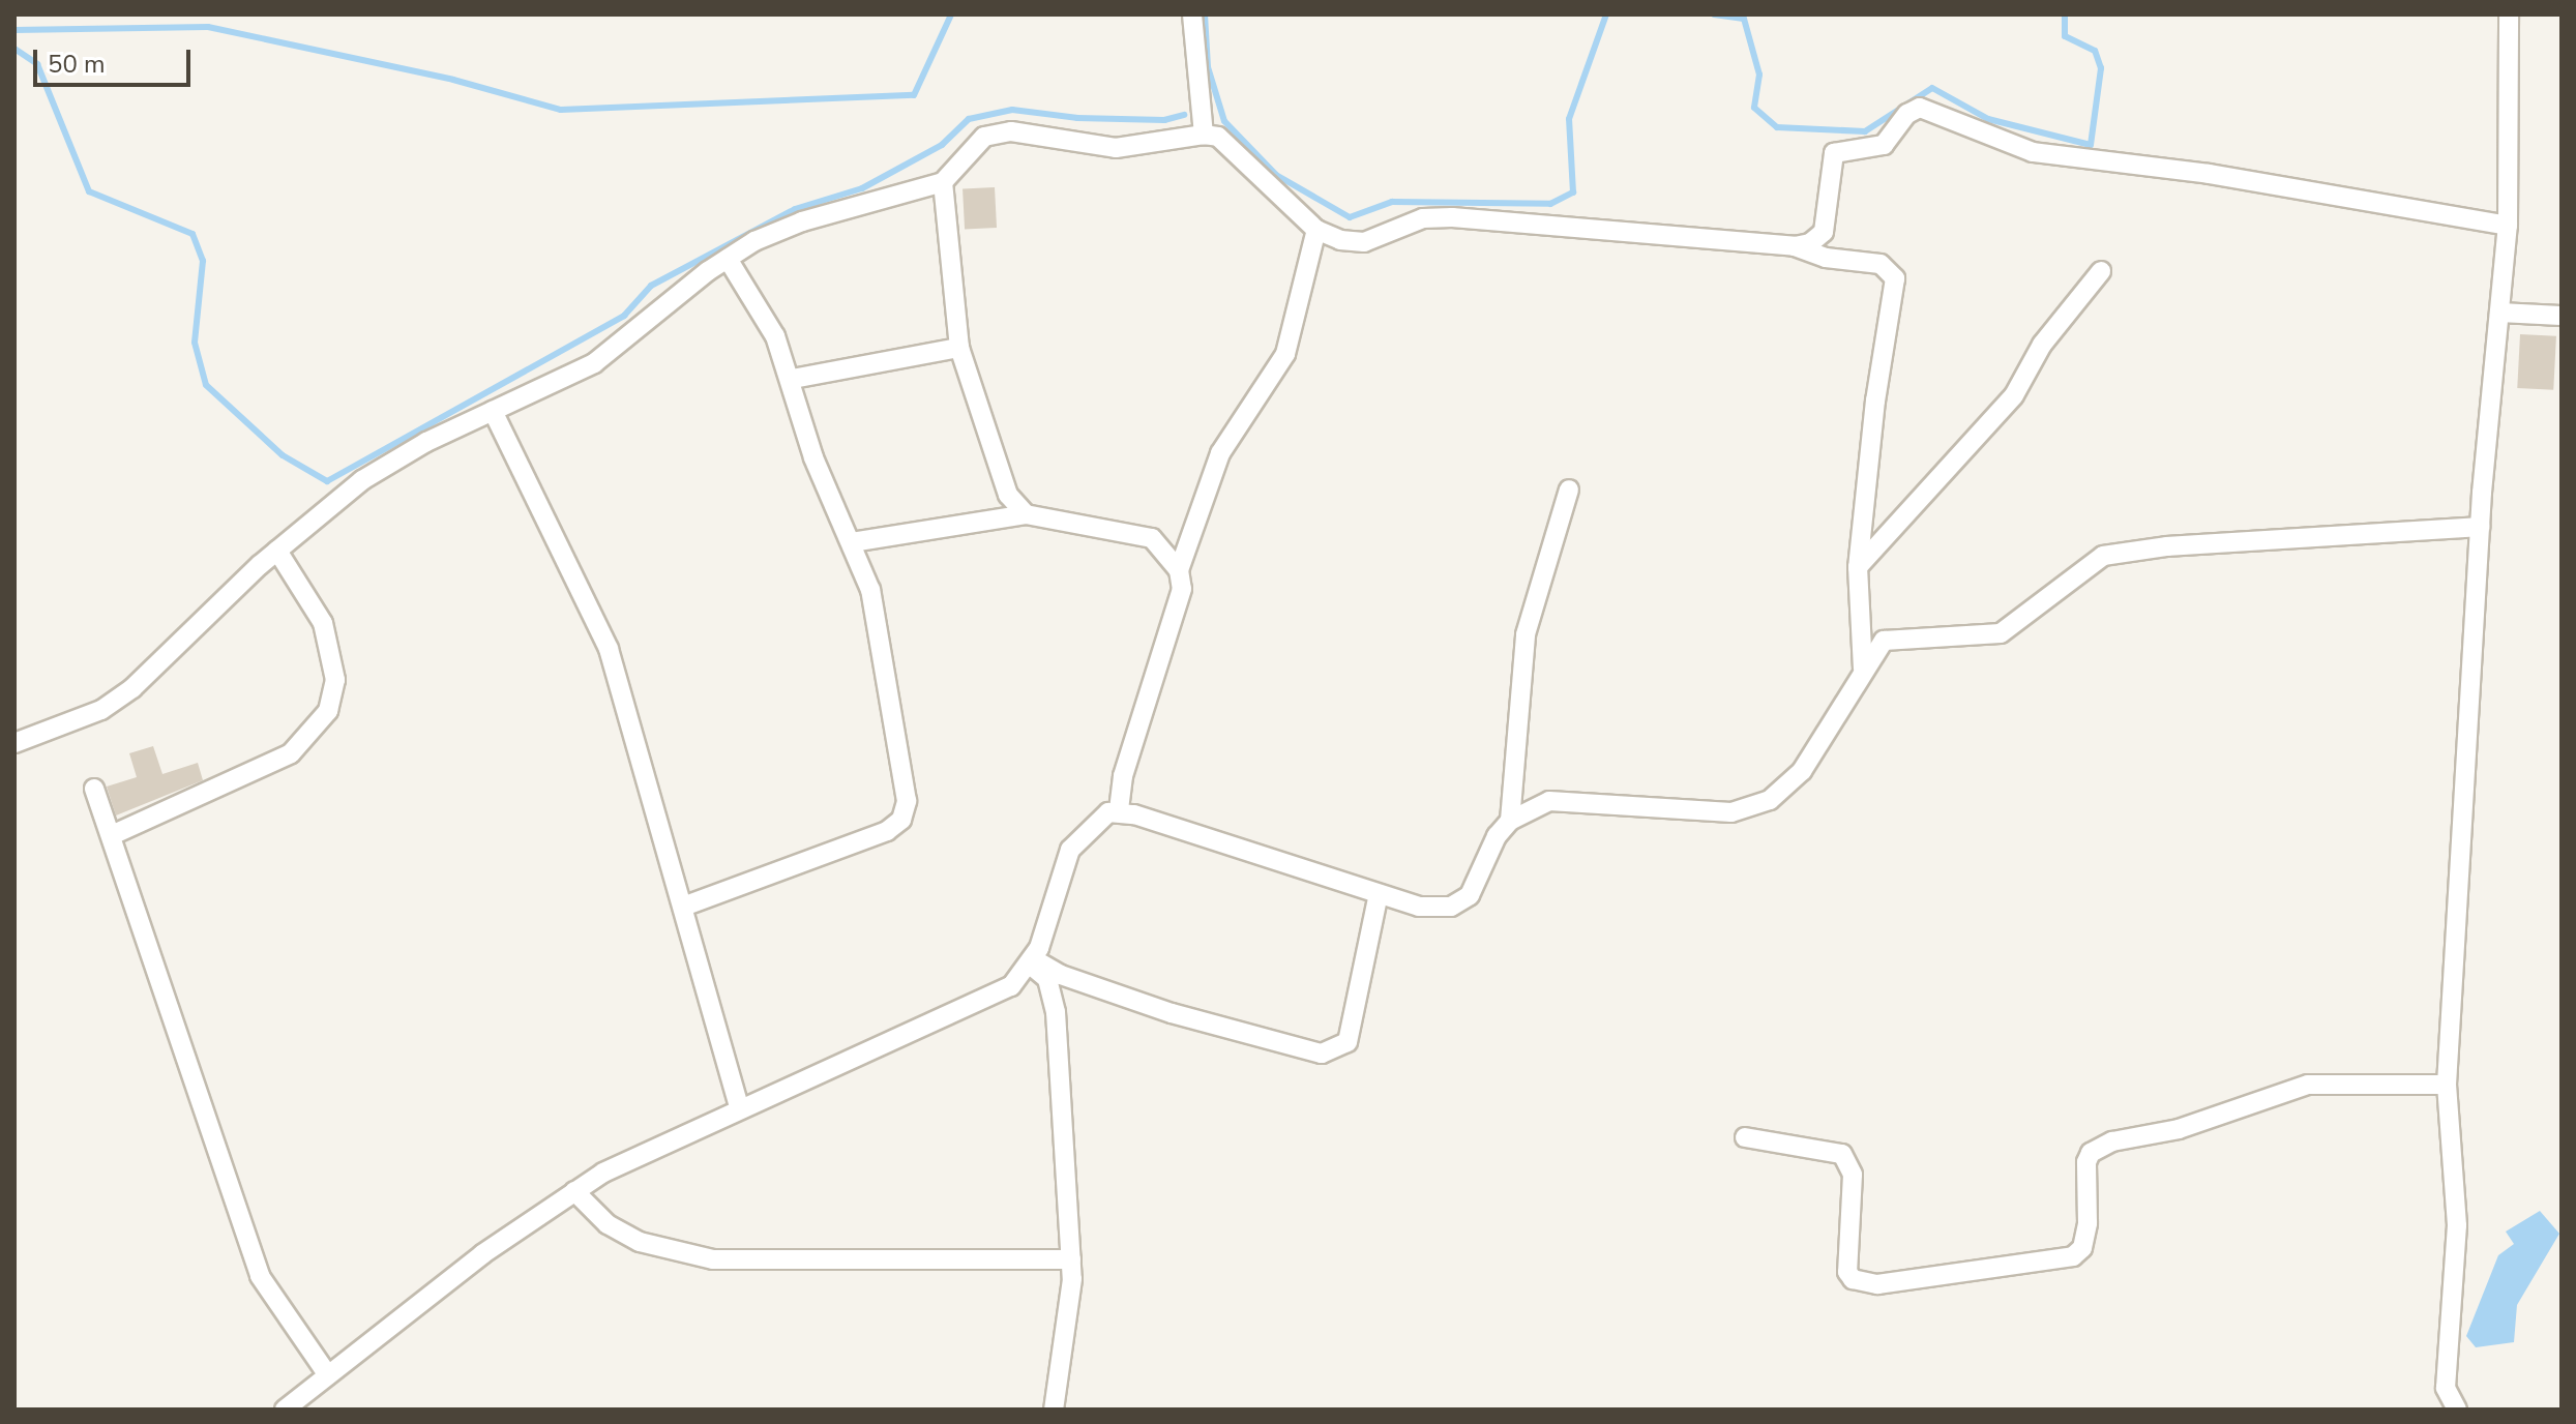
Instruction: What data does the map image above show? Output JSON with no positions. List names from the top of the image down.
{
  "scale_bar": "50 m"
}
